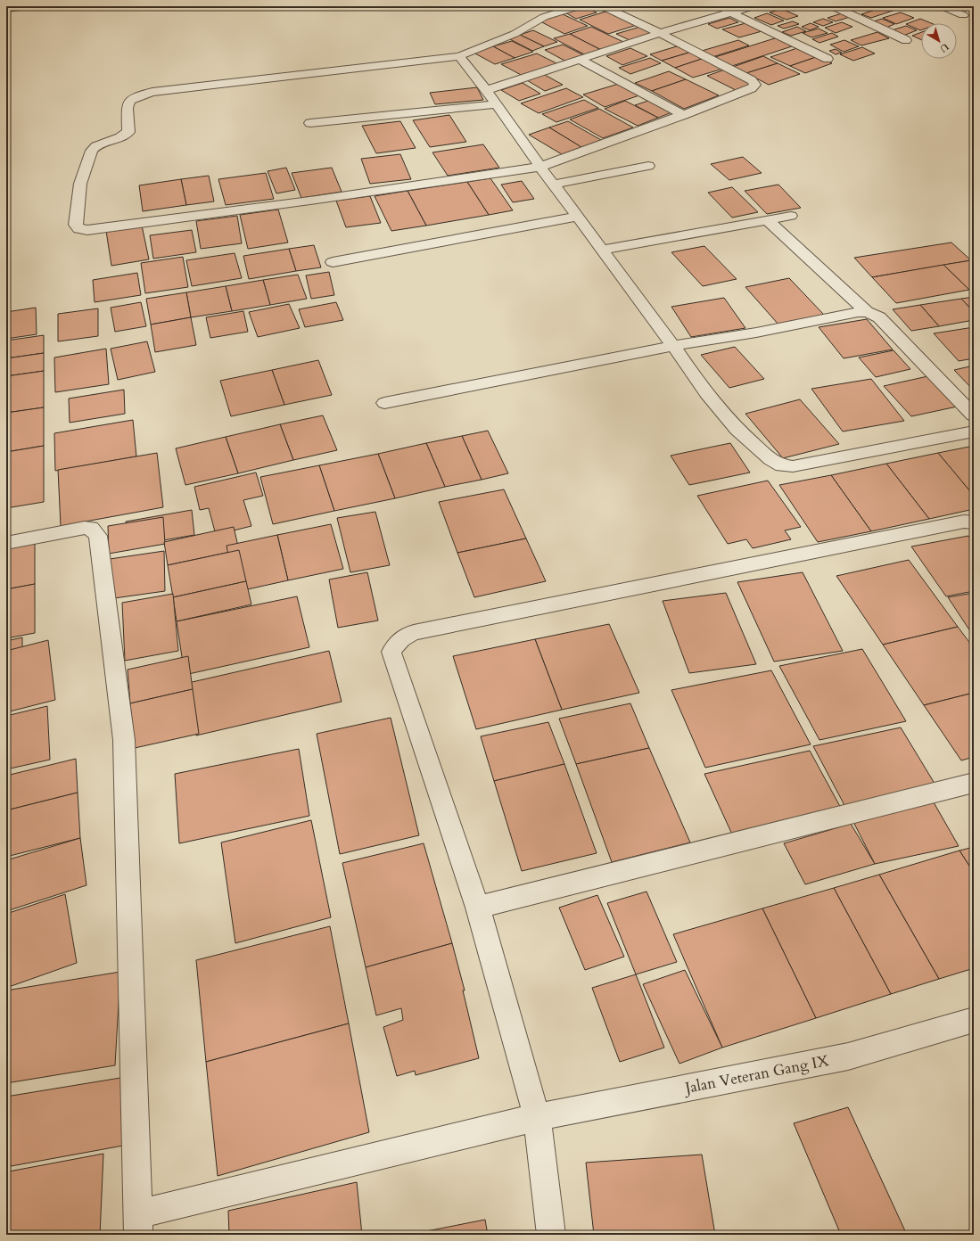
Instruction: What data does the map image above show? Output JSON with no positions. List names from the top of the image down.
{
  "streets": {
    "street": ["Jalan Veteran Gang IX"]
  },
  "north": "bottom right"
}
